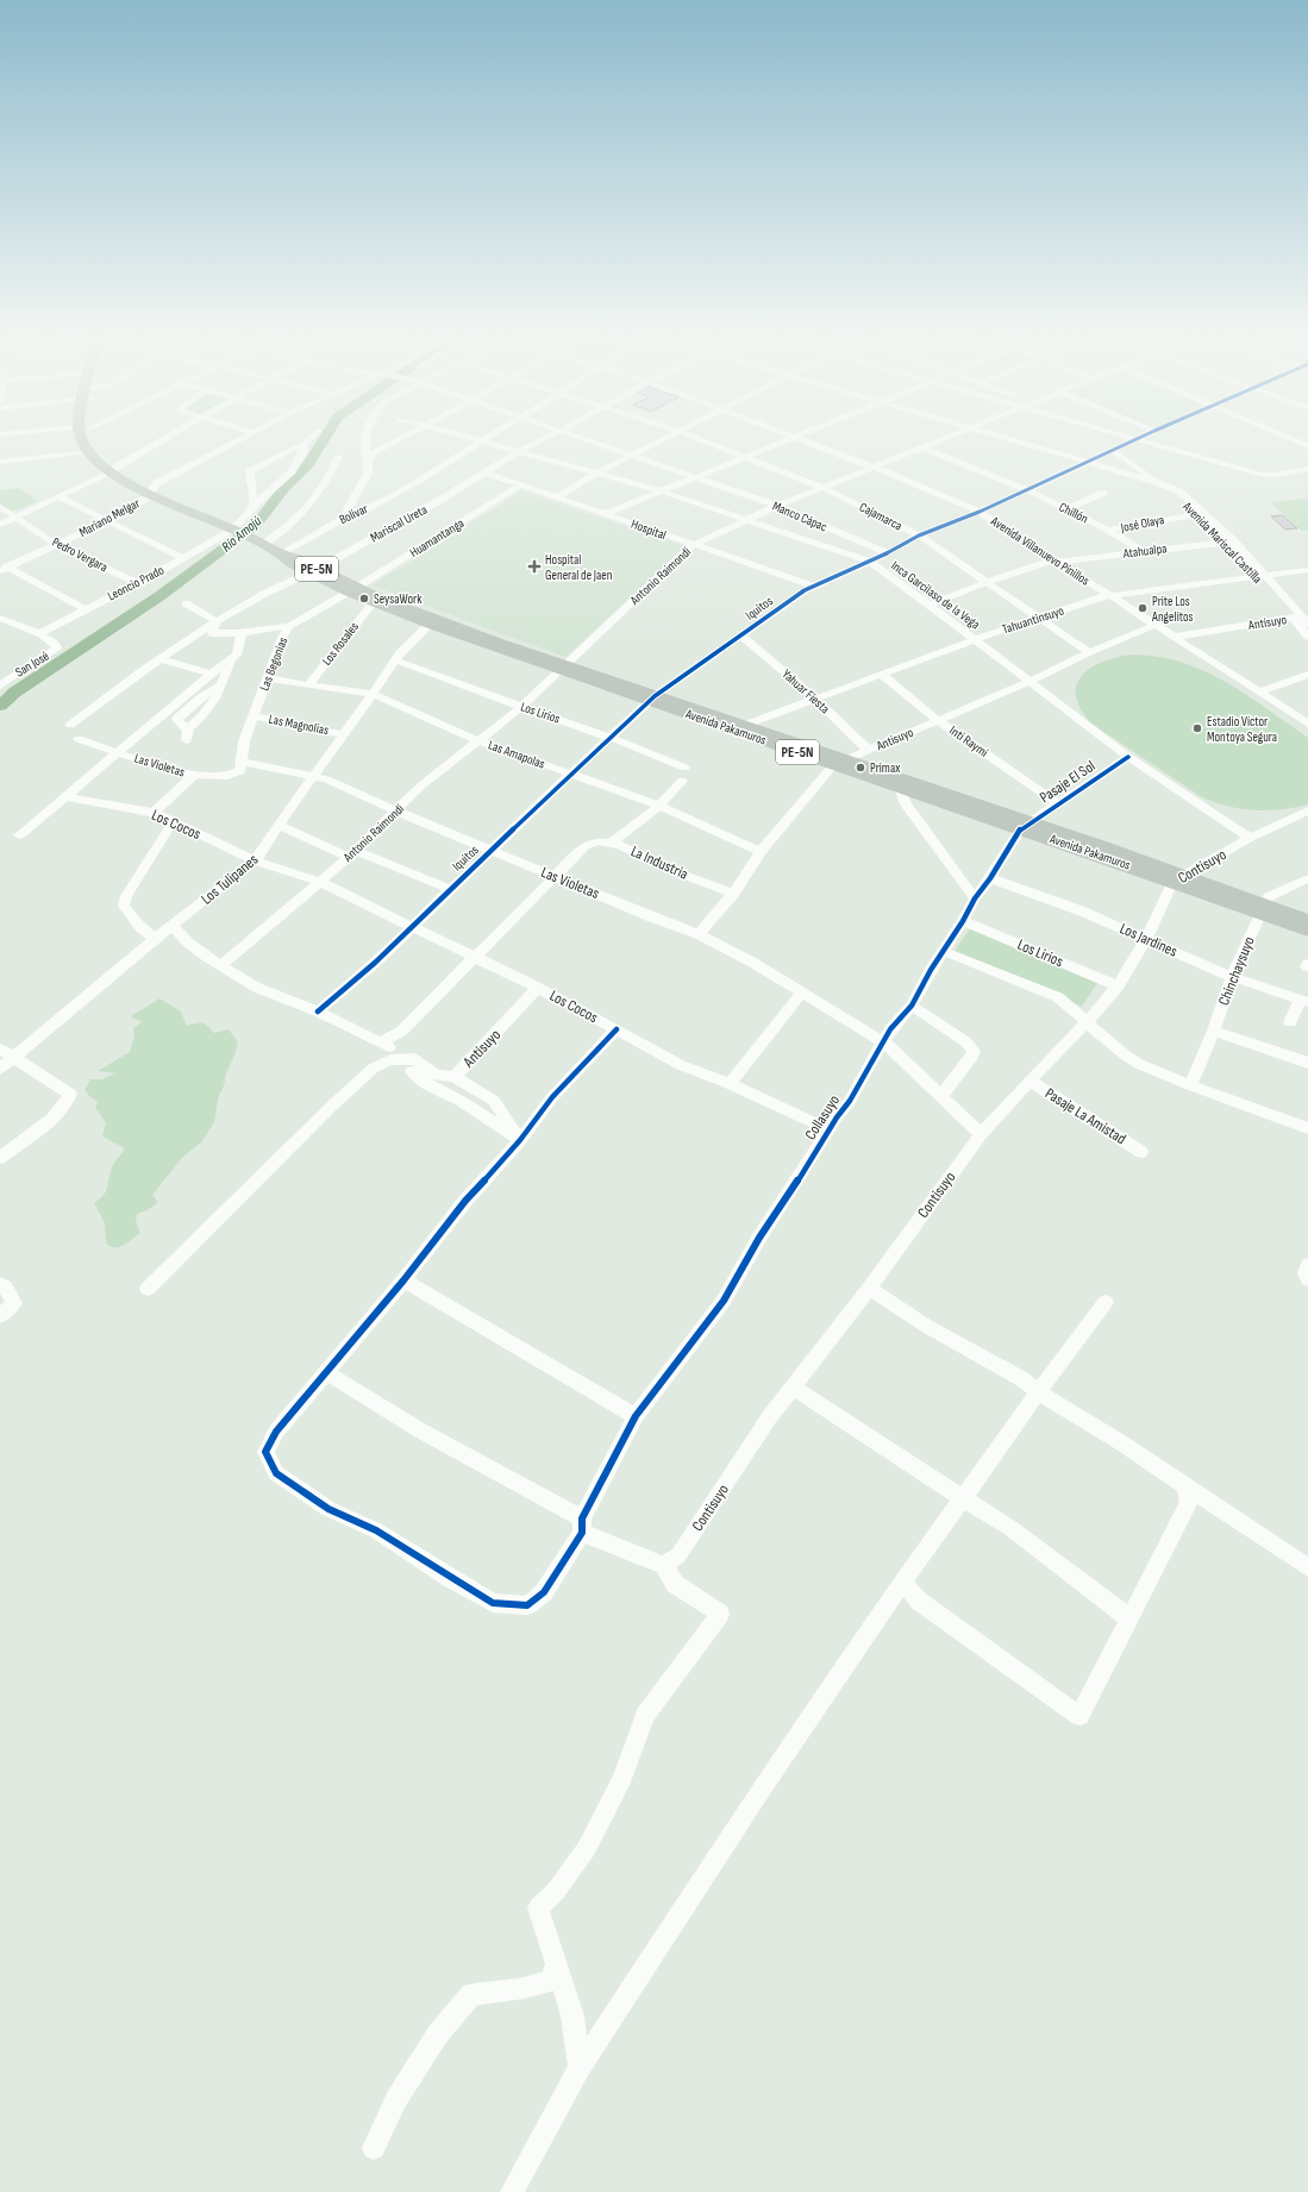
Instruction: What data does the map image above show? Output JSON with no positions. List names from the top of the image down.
{
  "streets": {
    "highway": ["PE-5N", "Avenida Pakamuros"],
    "street": [
      "Chillón",
      "Bolívar",
      "Manco Cápac",
      "Cajamarca",
      "Mariano Melgar",
      "Mariscal Ureta",
      "José Olaya",
      "Hospital",
      "Huamantanga",
      "Avenida Mariscal Castilla",
      "Avenida Villanuevo Pinillos",
      "Atahualpa",
      "Pedro Vergara",
      "Antonio Raimondi",
      "Leoncio Prado",
      "Inca Garcilaso de la Vega",
      "Iquitos",
      "Tahuantinsuyo",
      "Antisuyo",
      "Los Rosales",
      "San José",
      "Las Begonias",
      "Yahuar Fiesta",
      "Los Lirios",
      "Las Magnolias",
      "Inti Raymi",
      "Las Amapolas",
      "Las Violetas",
      "Pasaje El Sol",
      "Los Cocos",
      "La Industria",
      "Contisuyo",
      "Los Tulipanes",
      "Los Jardines",
      "Chinchaysuyo",
      "Pasaje La Amistad",
      "Collasuyo"
    ]
  },
  "crossings": [
    ["Chillón", "José Olaya"],
    ["Chillón", "Atahualpa"],
    ["Chillón", "Antonio Raimondi"],
    ["Chillón", "Iquitos"],
    ["Bolívar", "Inca Garcilaso de la Vega"],
    ["Bolívar", "Avenida Pakamuros"],
    ["Manco Cápac", "Antonio Raimondi"],
    ["Manco Cápac", "Iquitos"],
    ["Cajamarca", "Atahualpa"],
    ["Cajamarca", "Antonio Raimondi"],
    ["Cajamarca", "Iquitos"],
    ["Cajamarca", "Tahuantinsuyo"],
    ["Cajamarca", "Antisuyo"],
    ["Mariano Melgar", "Pedro Vergara"],
    ["Mariano Melgar", "PE-5N"],
    ["Mariscal Ureta", "Hospital"],
    ["Mariscal Ureta", "Inca Garcilaso de la Vega"],
    ["Mariscal Ureta", "Avenida Pakamuros"],
    ["José Olaya", "Avenida Mariscal Castilla"],
    ["Hospital", "Huamantanga"],
    ["Hospital", "Antonio Raimondi"],
    ["Hospital", "Iquitos"],
    ["Huamantanga", "Las Begonias"],
    ["Huamantanga", "Avenida Pakamuros"],
    ["Avenida Mariscal Castilla", "Atahualpa"],
    ["Avenida Mariscal Castilla", "Tahuantinsuyo"],
    ["Avenida Mariscal Castilla", "Antisuyo"],
    ["Avenida Villanuevo Pinillos", "Atahualpa"],
    ["Avenida Villanuevo Pinillos", "Antonio Raimondi"],
    ["Avenida Villanuevo Pinillos", "Iquitos"],
    ["Avenida Villanuevo Pinillos", "Tahuantinsuyo"],
    ["Avenida Villanuevo Pinillos", "Antisuyo"],
    ["Atahualpa", "Inca Garcilaso de la Vega"],
    ["Pedro Vergara", "Leoncio Prado"],
    ["PE-5N", "Leoncio Prado"],
    ["PE-5N", "Avenida Pakamuros"],
    ["Antonio Raimondi", "Inca Garcilaso de la Vega"],
    ["Antonio Raimondi", "Los Lirios"],
    ["Antonio Raimondi", "Avenida Pakamuros"],
    ["Antonio Raimondi", "Las Amapolas"],
    ["Antonio Raimondi", "Las Violetas"],
    ["Antonio Raimondi", "Los Cocos"],
    ["Leoncio Prado", "San José"],
    ["Leoncio Prado", "Avenida Pakamuros"],
    ["Inca Garcilaso de la Vega", "Iquitos"],
    ["Inca Garcilaso de la Vega", "Tahuantinsuyo"],
    ["Inca Garcilaso de la Vega", "Antisuyo"],
    ["Inca Garcilaso de la Vega", "Pasaje El Sol"],
    ["Inca Garcilaso de la Vega", "Contisuyo"],
    ["Iquitos", "Yahuar Fiesta"],
    ["Iquitos", "Los Lirios"],
    ["Iquitos", "Avenida Pakamuros"],
    ["Iquitos", "Las Amapolas"],
    ["Iquitos", "Las Violetas"],
    ["Iquitos", "Los Cocos"],
    ["Tahuantinsuyo", "Yahuar Fiesta"],
    ["Tahuantinsuyo", "Avenida Pakamuros"],
    ["Tahuantinsuyo", "Inti Raymi"],
    ["Antisuyo", "Yahuar Fiesta"],
    ["Antisuyo", "Avenida Pakamuros"],
    ["Antisuyo", "Inti Raymi"],
    ["Antisuyo", "Las Amapolas"],
    ["Antisuyo", "Las Violetas"],
    ["Antisuyo", "Los Cocos"],
    ["Antisuyo", "La Industria"],
    ["Los Rosales", "Avenida Pakamuros"],
    ["Los Rosales", "Las Amapolas"],
    ["Las Begonias", "Las Magnolias"],
    ["Las Begonias", "Avenida Pakamuros"],
    ["Las Begonias", "Las Amapolas"],
    ["Las Begonias", "Las Violetas"],
    ["Los Lirios", "Contisuyo"],
    ["Los Lirios", "Los Tulipanes"],
    ["Los Lirios", "Collasuyo"],
    ["Las Magnolias", "Los Tulipanes"],
    ["Avenida Pakamuros", "Pasaje El Sol"],
    ["Avenida Pakamuros", "Contisuyo"],
    ["Avenida Pakamuros", "Los Tulipanes"],
    ["Avenida Pakamuros", "Chinchaysuyo"],
    ["Avenida Pakamuros", "Collasuyo"],
    ["Inti Raymi", "Pasaje El Sol"],
    ["Las Amapolas", "Los Tulipanes"],
    ["Las Violetas", "La Industria"],
    ["Las Violetas", "Contisuyo"],
    ["Las Violetas", "Los Tulipanes"],
    ["Las Violetas", "Collasuyo"],
    ["Pasaje El Sol", "Collasuyo"],
    ["Los Cocos", "Los Tulipanes"],
    ["Los Cocos", "Collasuyo"],
    ["Contisuyo", "Los Jardines"],
    ["Contisuyo", "Pasaje La Amistad"],
    ["Los Jardines", "Chinchaysuyo"],
    ["Los Jardines", "Collasuyo"]
  ],
  "water": ["Río Amojú"],
  "places": {
    "health": ["Hospital General de Jaen"],
    "other": [
      "SeysaWork",
      "Prite Los Angelitos",
      "Estadio Víctor Montoya Segura",
      "Primax"
    ]
  }
}
